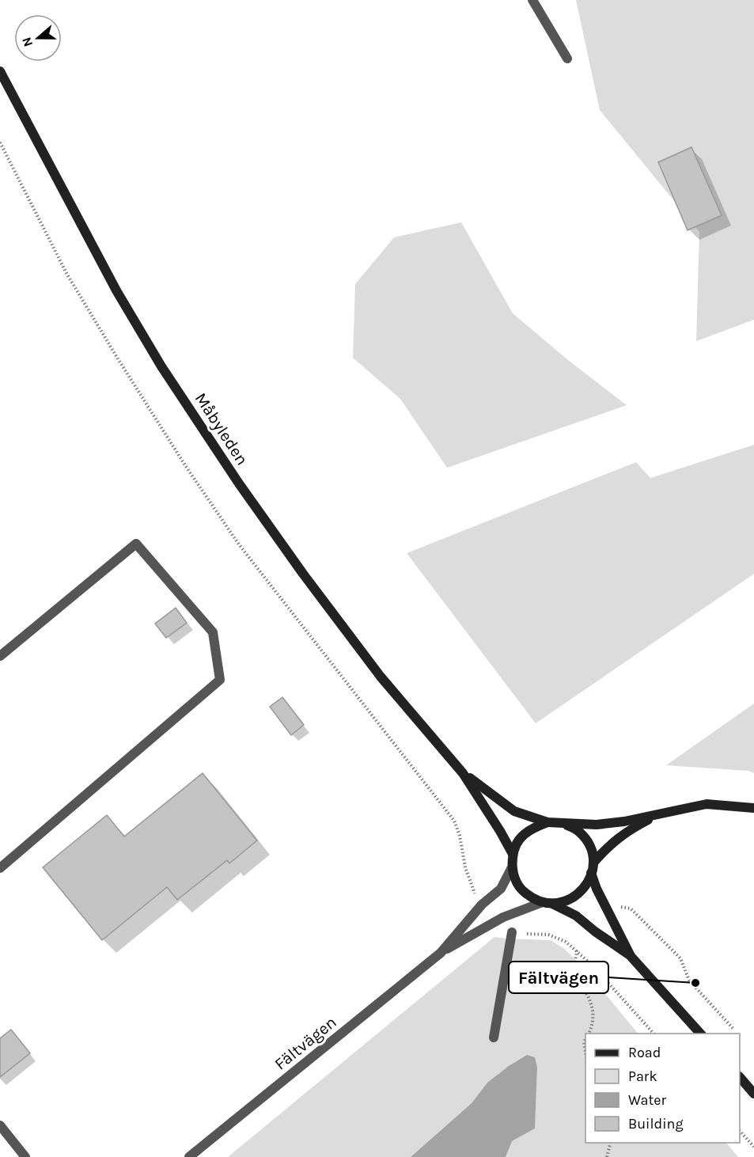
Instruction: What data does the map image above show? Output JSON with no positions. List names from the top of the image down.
{
  "streets": {
    "street": ["Måbyleden", "Fältvägen"]
  },
  "crossings": [
    ["Måbyleden", "Fältvägen"]
  ],
  "places": ["Fältvägen"],
  "legend": [
    "Road",
    "Park",
    "Water",
    "Building"
  ],
  "north": "left"
}
